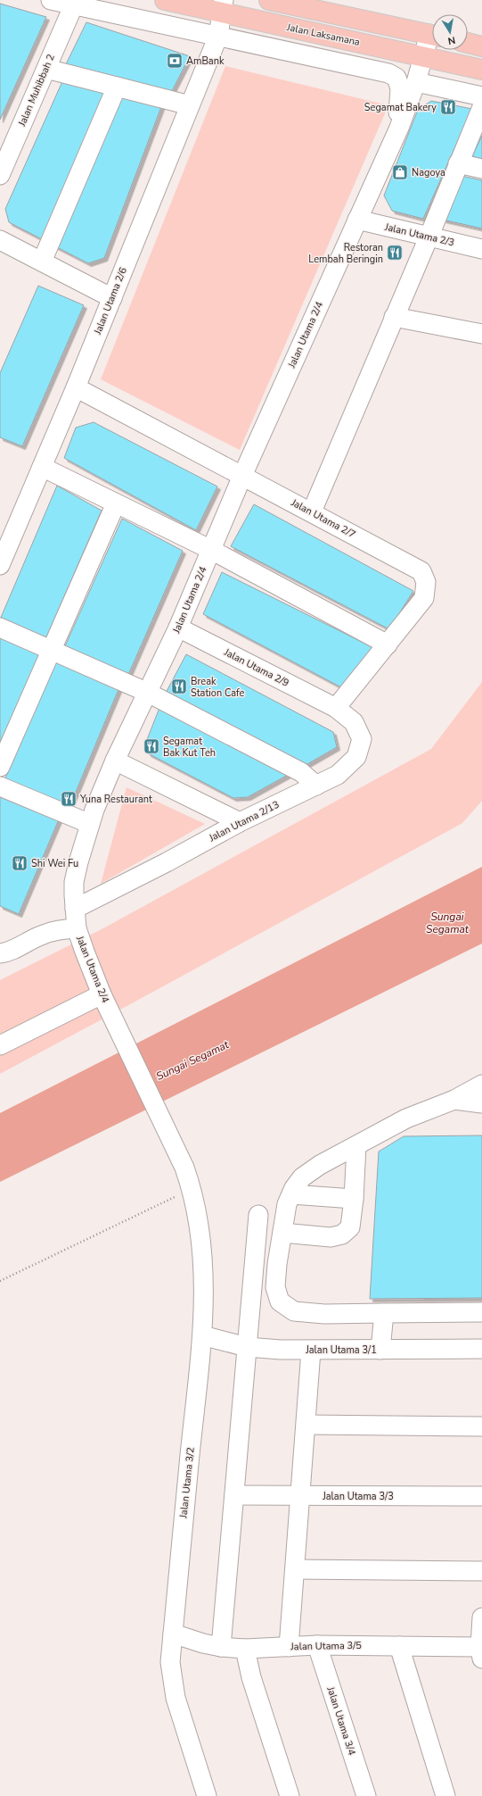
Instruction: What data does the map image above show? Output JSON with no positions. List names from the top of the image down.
{
  "streets": {
    "main road": ["Jalan Laksamana"],
    "street": [
      "Jalan Muhibbah 2",
      "Jalan Utama 2/3",
      "Jalan Utama 2/6",
      "Jalan Utama 2/4",
      "Jalan Utama 2/7",
      "Jalan Utama 2/9",
      "Jalan Utama 2/13",
      "Jalan Utama 3/1",
      "Jalan Utama 3/2",
      "Jalan Utama 3/3",
      "Jalan Utama 3/5",
      "Jalan Utama 3/4"
    ]
  },
  "crossings": [
    ["Jalan Laksamana", "Jalan Utama 2/6"],
    ["Jalan Laksamana", "Jalan Utama 2/4"],
    ["Jalan Utama 2/3", "Jalan Utama 2/4"],
    ["Jalan Utama 2/6", "Jalan Utama 2/7"],
    ["Jalan Utama 2/4", "Jalan Utama 2/7"],
    ["Jalan Utama 2/4", "Jalan Utama 2/9"],
    ["Jalan Utama 2/4", "Jalan Utama 2/13"],
    ["Jalan Utama 2/4", "Jalan Utama 3/2"],
    ["Jalan Utama 2/7", "Jalan Utama 2/9"],
    ["Jalan Utama 2/7", "Jalan Utama 2/13"],
    ["Jalan Utama 2/9", "Jalan Utama 2/13"],
    ["Jalan Utama 3/1", "Jalan Utama 3/2"],
    ["Jalan Utama 3/2", "Jalan Utama 3/5"],
    ["Jalan Utama 3/5", "Jalan Utama 3/4"]
  ],
  "water": ["Sungai Segamat"],
  "places": {
    "bank": ["AmBank"],
    "restaurant": [
      "Segamat Bakery",
      "Restoran Lembah Beringin",
      "Break Station Cafe",
      "Segamat Bak Kut Teh",
      "Yuna Restaurant",
      "Shi Wei Fu"
    ],
    "shop": ["Nagoya"]
  },
  "north": "bottom"
}
